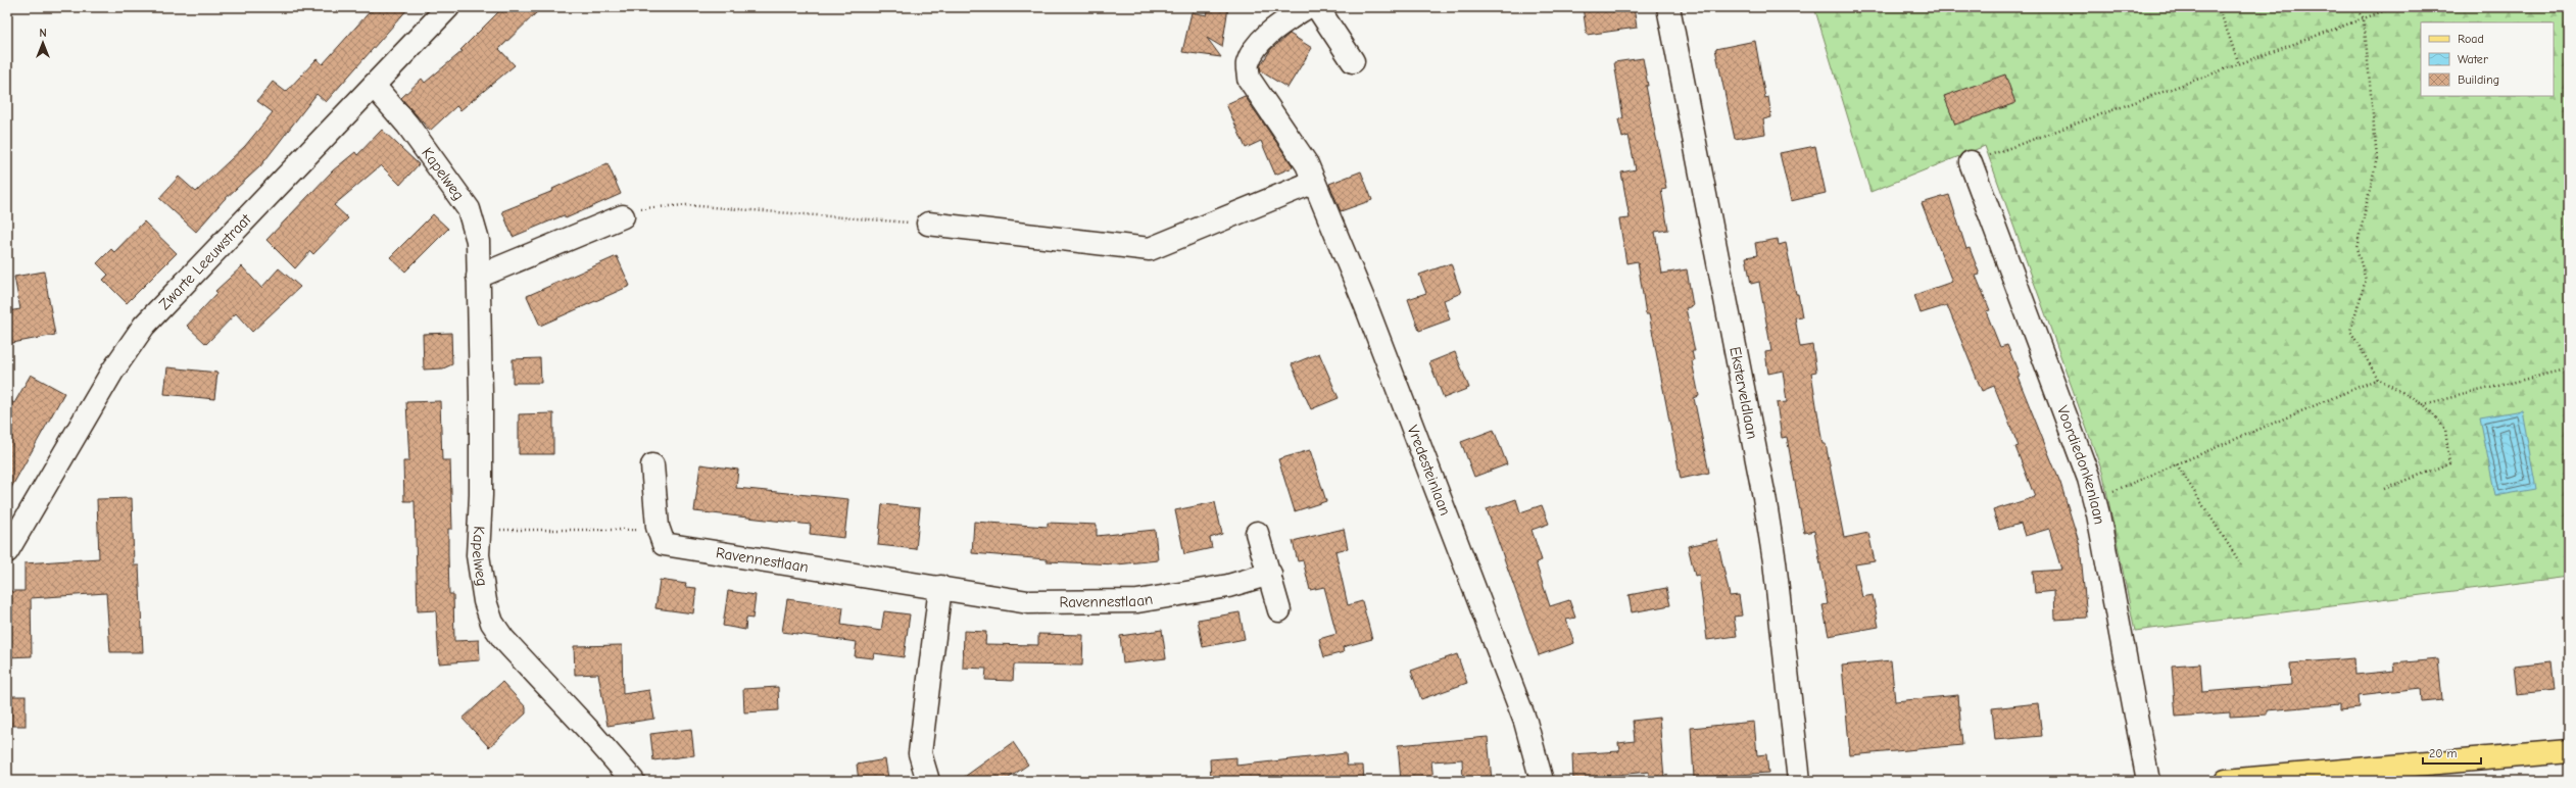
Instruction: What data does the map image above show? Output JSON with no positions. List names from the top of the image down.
{
  "streets": {
    "street": [
      "Kapelweg",
      "Zwarte Leeuwstraat",
      "Eksterveldlaan",
      "Voordiedonkenlaan",
      "Vredesteinlaan",
      "Ravennestlaan"
    ]
  },
  "crossings": [
    ["Kapelweg", "Zwarte Leeuwstraat"]
  ],
  "legend": ["Road", "Water", "Building"],
  "scale_bar": "20 m",
  "north": "top"
}
